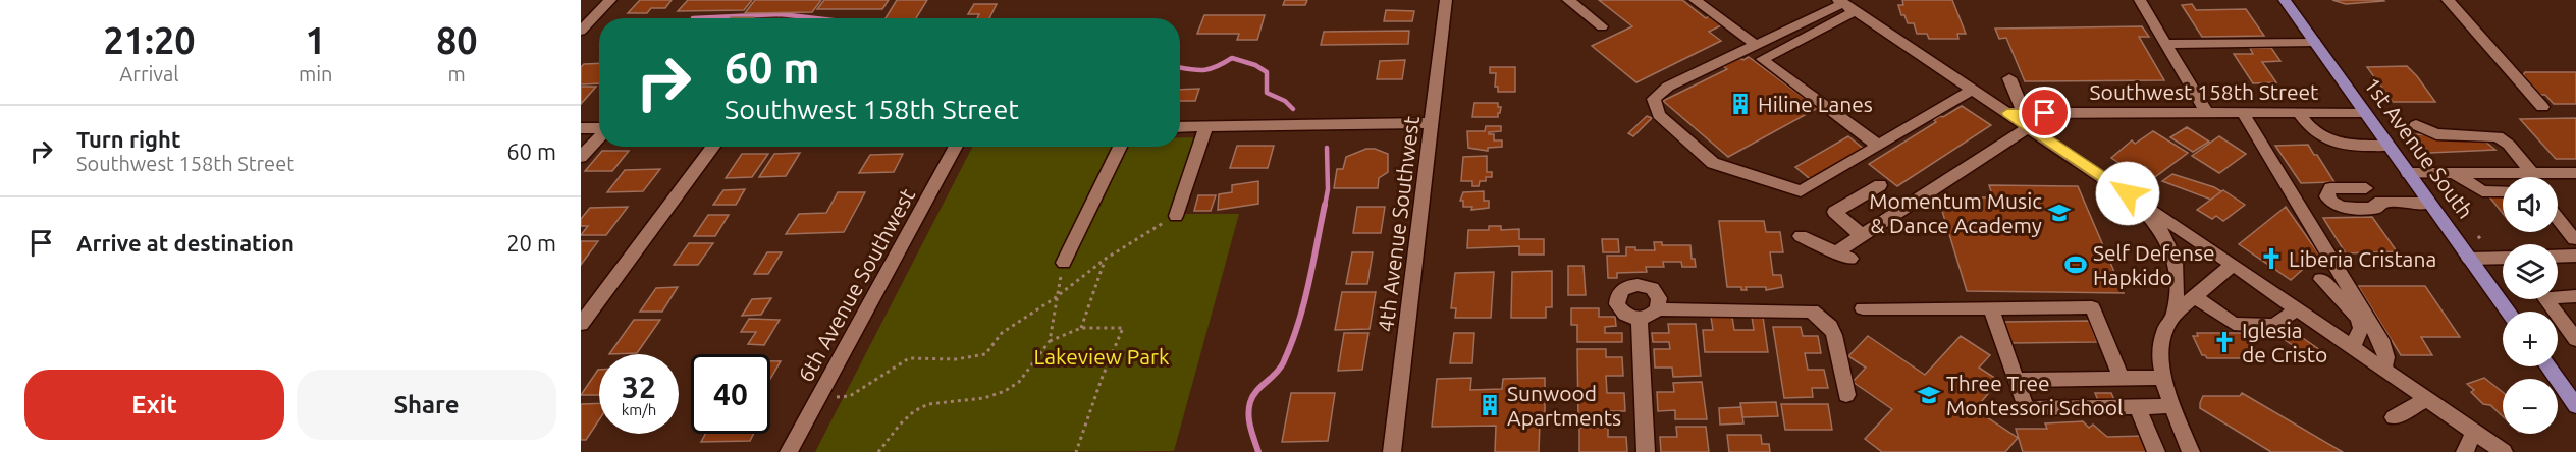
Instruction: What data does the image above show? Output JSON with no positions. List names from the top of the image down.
{
  "streets": {
    "main road": ["1st Avenue South"],
    "street": ["Southwest 158th Street", "4th Avenue Southwest", "6th Avenue Southwest"]
  },
  "crossings": [
    ["Southwest 158th Street", "1st Avenue South"]
  ],
  "parks": ["Lakeview Park"],
  "places": {
    "building": ["Hiline Lanes", "Sunwood Apartments"],
    "school or university": ["Momentum Music & Dance Academy", "Three Tree Montessori School"],
    "church": ["Liberia Cristana", "Iglesia de Cristo"],
    "sports": ["Self Defense Hapkido"]
  },
  "page": {
    "eta": [
      "21:20",
      "Arrival",
      "1",
      "min",
      "80",
      "m"
    ],
    "turn": ["60 m", "Southwest 158th Street"],
    "list": [
      {
        "name": "Turn right",
        "note": "Southwest 158th Street",
        "value": "60 m"
      },
      {
        "name": "Arrive at destination",
        "value": "20 m"
      }
    ],
    "map_buttons": ["+", "−"],
    "speed": "32 km/h",
    "limit": "40",
    "buttons": ["Exit", "Share"]
  }
}
